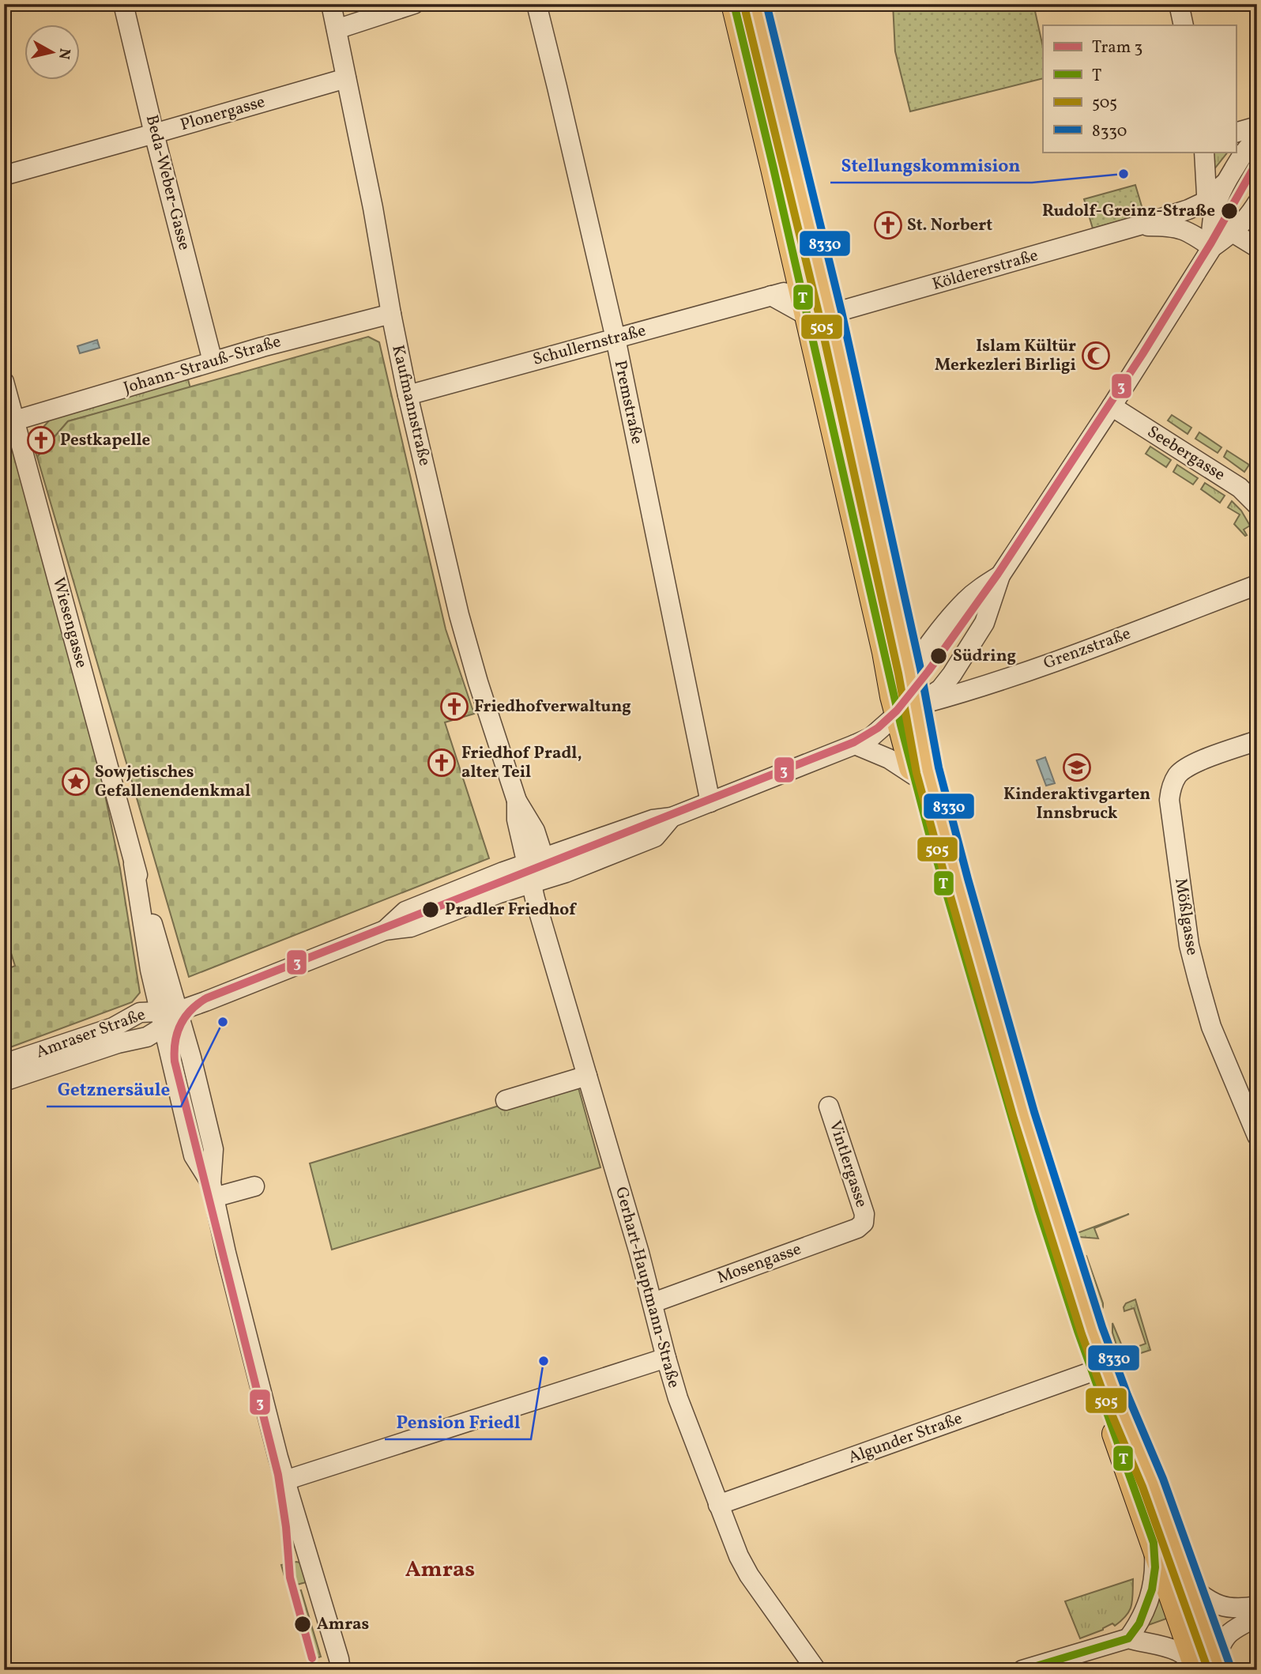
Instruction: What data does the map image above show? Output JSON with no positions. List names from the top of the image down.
{
  "streets": {
    "street": [
      "Plonergasse",
      "Beda-Weber-Gasse",
      "Köldererstraße",
      "Schullernstraße",
      "Johann-Strauß-Straße",
      "Premstraße",
      "Kaufmannstraße",
      "Seebergasse",
      "Wiesengasse",
      "Grenzstraße",
      "Mößlgasse",
      "Amraser Straße",
      "Vintlergasse",
      "Mosengasse",
      "Gerhart-Hauptmann-Straße",
      "Algunder Straße"
    ]
  },
  "crossings": [
    ["Plonergasse", "Beda-Weber-Gasse"],
    ["Plonergasse", "Kaufmannstraße"],
    ["Beda-Weber-Gasse", "Johann-Strauß-Straße"],
    ["Schullernstraße", "Premstraße"],
    ["Schullernstraße", "Kaufmannstraße"],
    ["Johann-Strauß-Straße", "Kaufmannstraße"],
    ["Johann-Strauß-Straße", "Wiesengasse"],
    ["Premstraße", "Amraser Straße"],
    ["Kaufmannstraße", "Amraser Straße"],
    ["Kaufmannstraße", "Gerhart-Hauptmann-Straße"],
    ["Wiesengasse", "Amraser Straße"],
    ["Grenzstraße", "Amraser Straße"],
    ["Amraser Straße", "Gerhart-Hauptmann-Straße"],
    ["Vintlergasse", "Mosengasse"],
    ["Mosengasse", "Gerhart-Hauptmann-Straße"],
    ["Gerhart-Hauptmann-Straße", "Algunder Straße"]
  ],
  "districts": ["Amras"],
  "places": {
    "other": [
      "Stellungskommision",
      "Rudolf-Greinz-Straße",
      "Südring",
      "Pradler Friedhof",
      "Getznersäule",
      "Pension Friedl",
      "Amras"
    ],
    "church": [
      "St. Norbert",
      "Pestkapelle",
      "Friedhofverwaltung",
      "Friedhof Pradl, alter Teil"
    ],
    "mosque": ["Islam Kültür Merkezleri Birligi"],
    "school or university": ["Kinderaktivgarten Innsbruck"],
    "place": ["Sowjetisches Gefallenendenkmal"]
  },
  "lines": [
    "transit line T",
    "transit line 8330",
    "transit line 505",
    "tram line 3"
  ],
  "legend": [
    "Tram 3",
    "T",
    "505",
    "8330"
  ],
  "north": "right"
}
